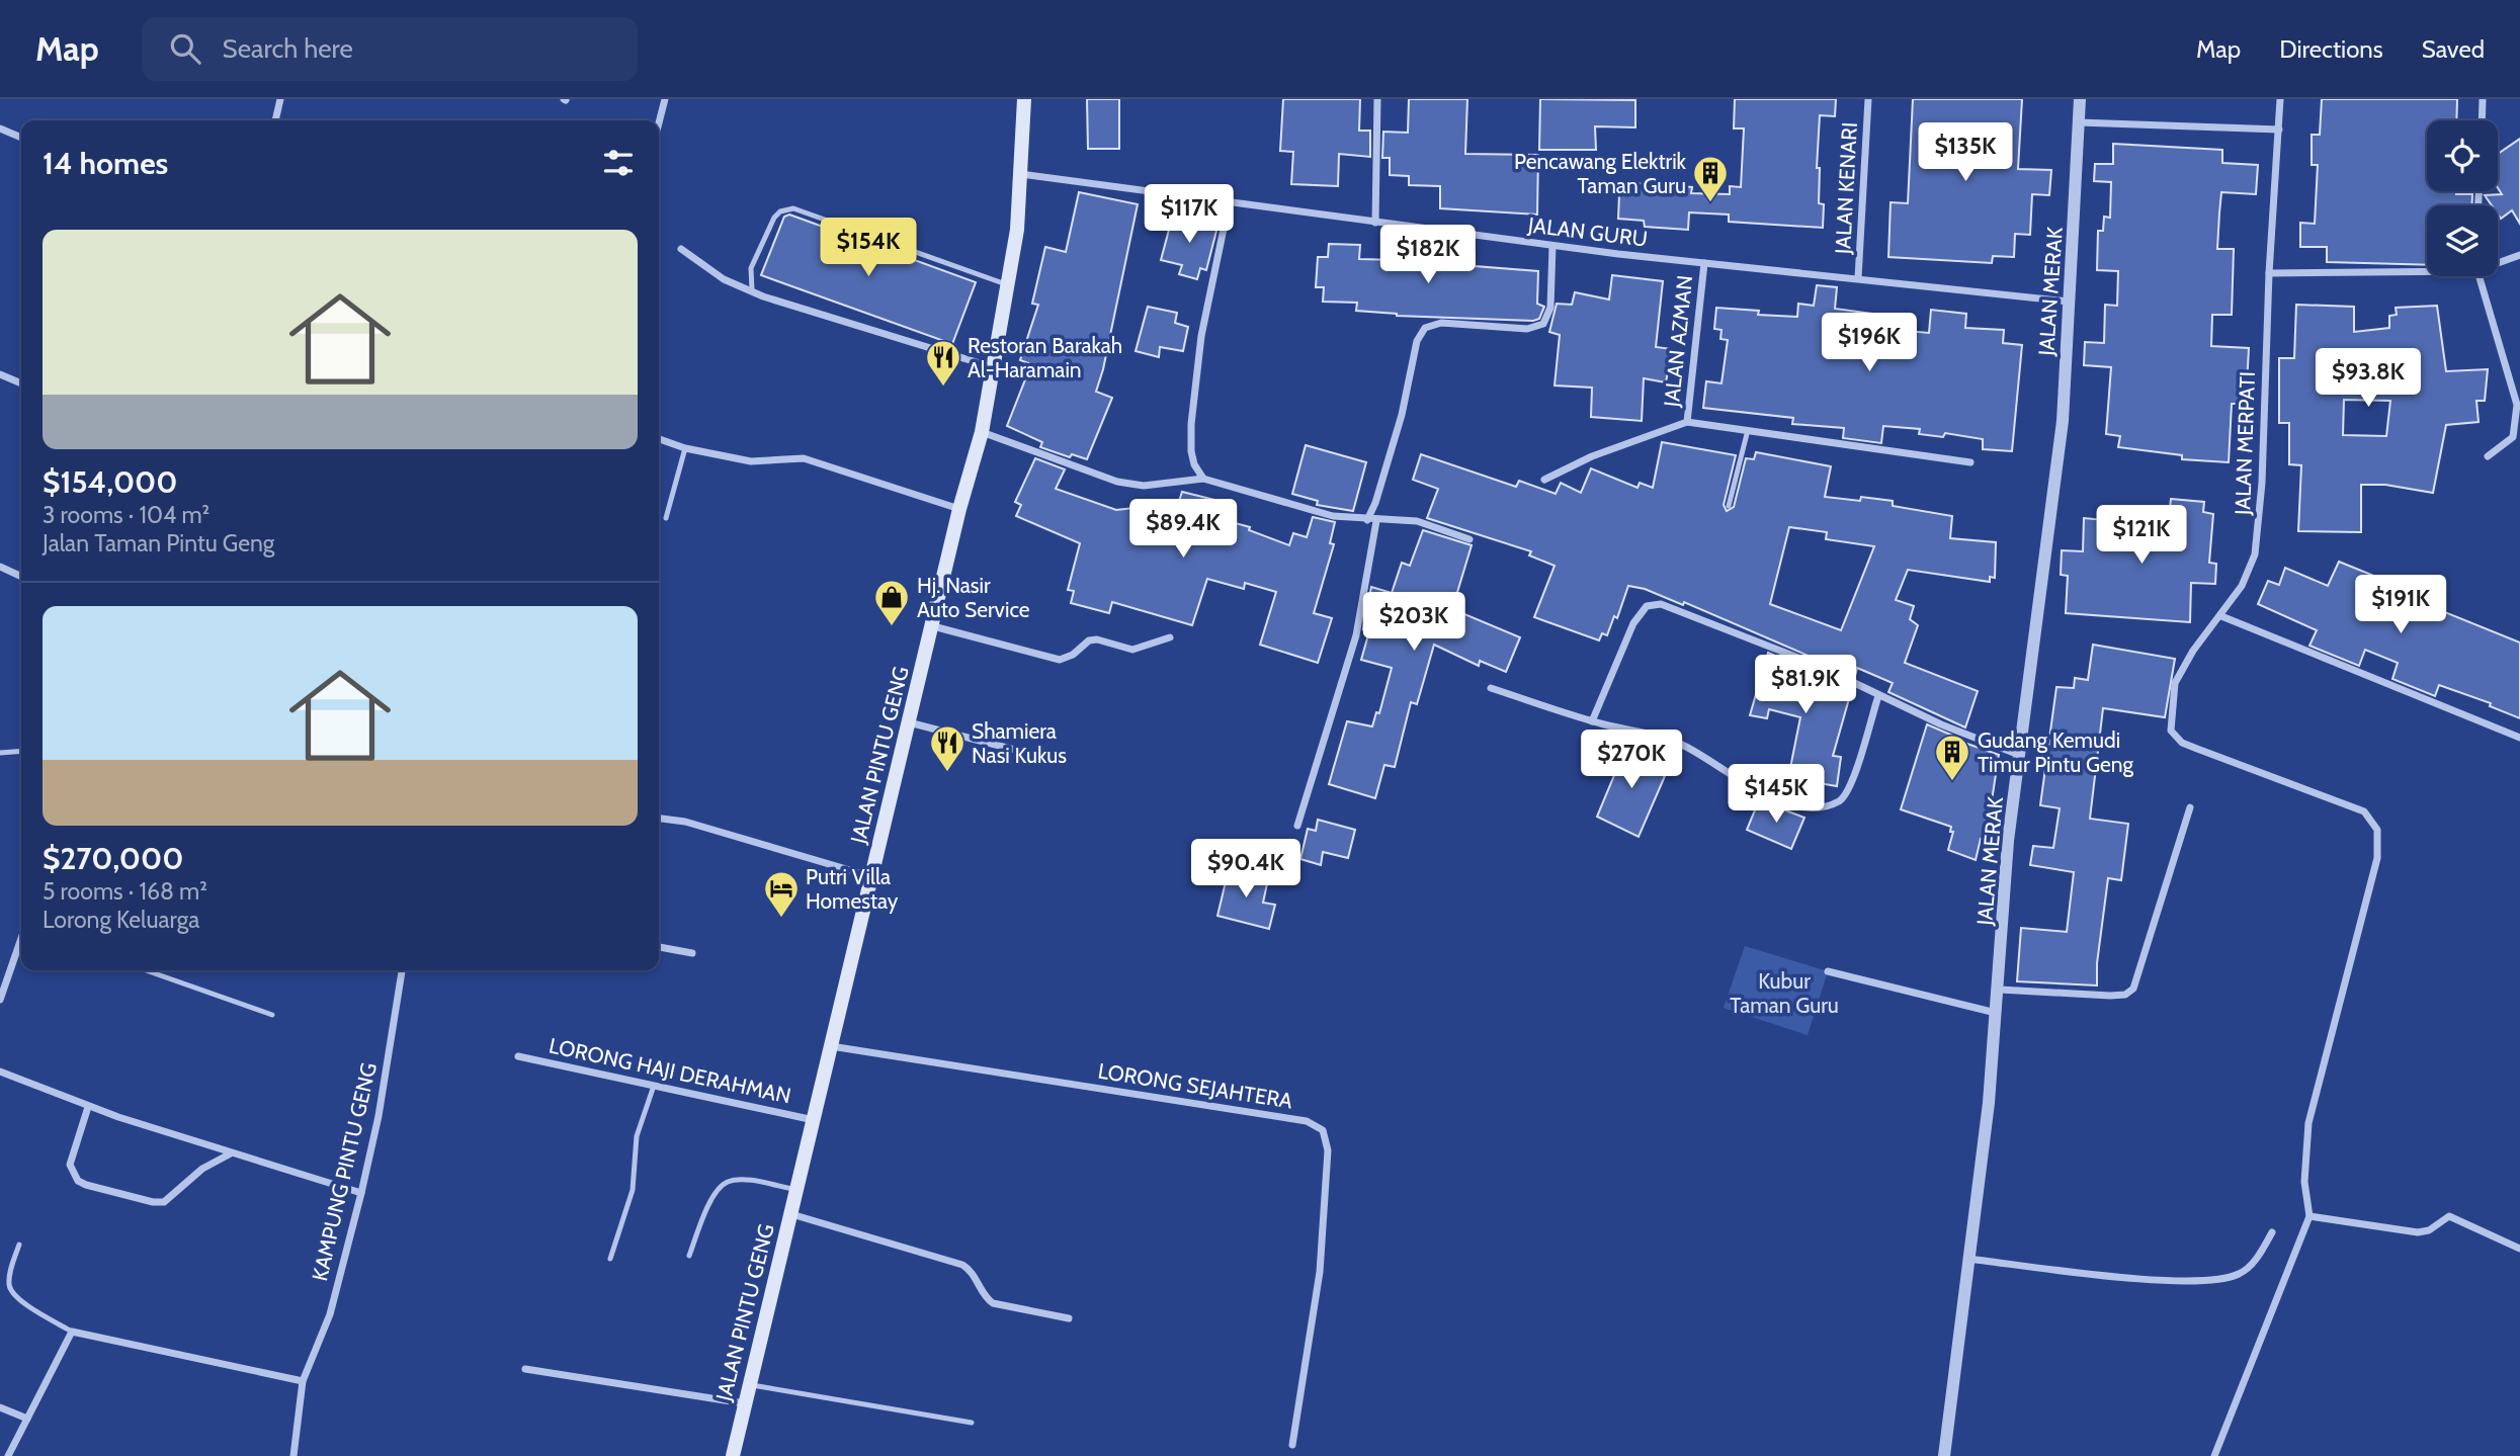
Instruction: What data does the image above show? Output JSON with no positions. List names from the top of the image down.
{
  "streets": {
    "main road": ["JALAN PINTU GENG"],
    "street": [
      "JALAN KENARI",
      "JALAN GURU",
      "JALAN MERAK",
      "JALAN AZMAN",
      "JALAN MERPATI",
      "LORONG HAJI DERAHMAN",
      "LORONG SEJAHTERA",
      "KAMPUNG PINTU GENG"
    ]
  },
  "crossings": [
    ["JALAN KENARI", "JALAN GURU"],
    ["JALAN GURU", "JALAN MERAK"],
    ["JALAN GURU", "JALAN AZMAN"],
    ["JALAN GURU", "JALAN PINTU GENG"],
    ["JALAN PINTU GENG", "LORONG HAJI DERAHMAN"],
    ["JALAN PINTU GENG", "LORONG SEJAHTERA"]
  ],
  "parks": ["Kubur Taman Guru"],
  "places": {
    "building": ["Pencawang Elektrik Taman Guru", "Gudang Kemudi Timur Pintu Geng"],
    "restaurant": ["Restoran Barakah Al-Haramain", "Shamiera Nasi Kukus"],
    "shop": ["Hj. Nasir Auto Service"],
    "hotel": ["Putri Villa Homestay"]
  },
  "page": {
    "header": "Map",
    "search": "Search here",
    "nav": ["Map", "Directions", "Saved"],
    "heading": "14 homes",
    "price": [
      "$135K",
      "$117K",
      "$154K",
      "$182K",
      "$196K",
      "$93.8K",
      "$89.4K",
      "$121K",
      "$191K",
      "$203K",
      "$81.9K",
      "$270K",
      "$145K",
      "$90.4K"
    ],
    "list": [
      {
        "name": "$154,000",
        "note": "3 rooms · 104 m² · Jalan Taman Pintu Geng"
      },
      {
        "name": "$270,000",
        "note": "5 rooms · 168 m² · Lorong Keluarga"
      }
    ]
  }
}
